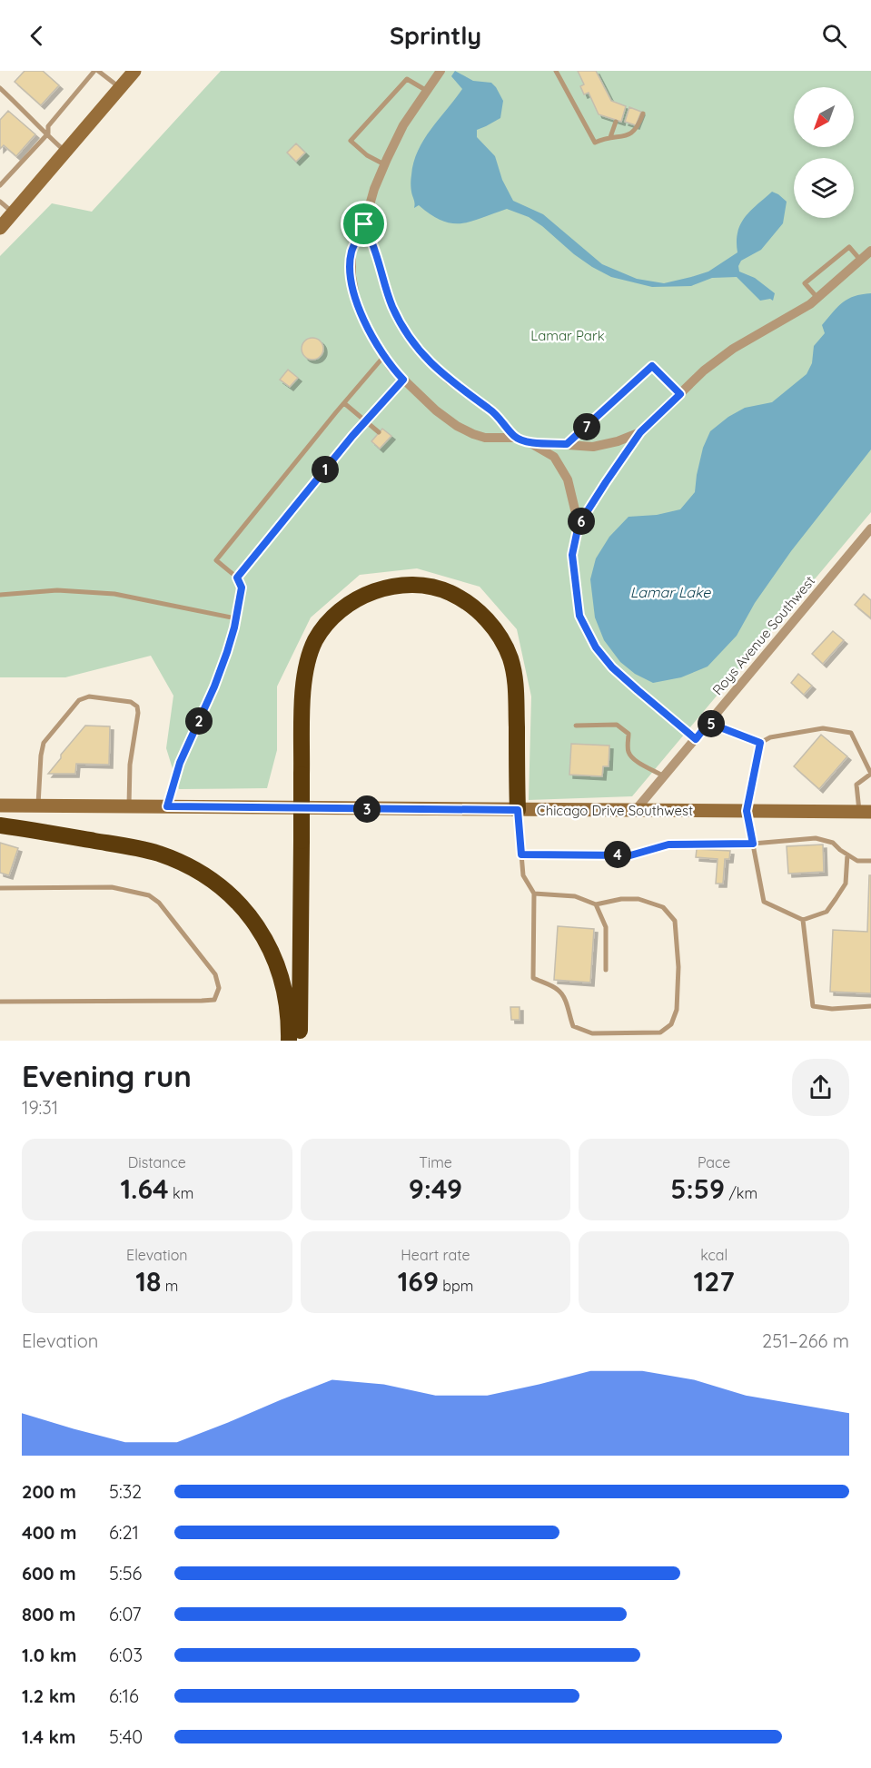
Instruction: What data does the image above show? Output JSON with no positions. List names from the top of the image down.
{
  "streets": {
    "main road": ["Chicago Drive Southwest"],
    "street": ["Roys Avenue Southwest"]
  },
  "crossings": [
    ["Roys Avenue Southwest", "Chicago Drive Southwest"]
  ],
  "water": ["Lamar Lake"],
  "parks": ["Lamar Park"],
  "north": "bottom left",
  "page": {
    "header": "Sprintly",
    "pins": [
      "7",
      "1",
      "6",
      "2",
      "5",
      "3",
      "4"
    ],
    "heading": ["Evening run", "19:31"],
    "stats": [
      ["Distance", "1.64 km"],
      ["Time", "9:49"],
      ["Pace", "5:59 /km"],
      ["Elevation", "18 m"],
      ["Heart rate", "169 bpm"],
      ["kcal", "127"]
    ],
    "chart": ["Elevation", "251–266 m"],
    "list": [
      {
        "name": "200 m",
        "note": "5:32"
      },
      {
        "name": "400 m",
        "note": "6:21"
      },
      {
        "name": "600 m",
        "note": "5:56"
      },
      {
        "name": "800 m",
        "note": "6:07"
      },
      {
        "name": "1.0 km",
        "note": "6:03"
      },
      {
        "name": "1.2 km",
        "note": "6:16"
      },
      {
        "name": "1.4 km",
        "note": "5:40"
      }
    ]
  }
}
